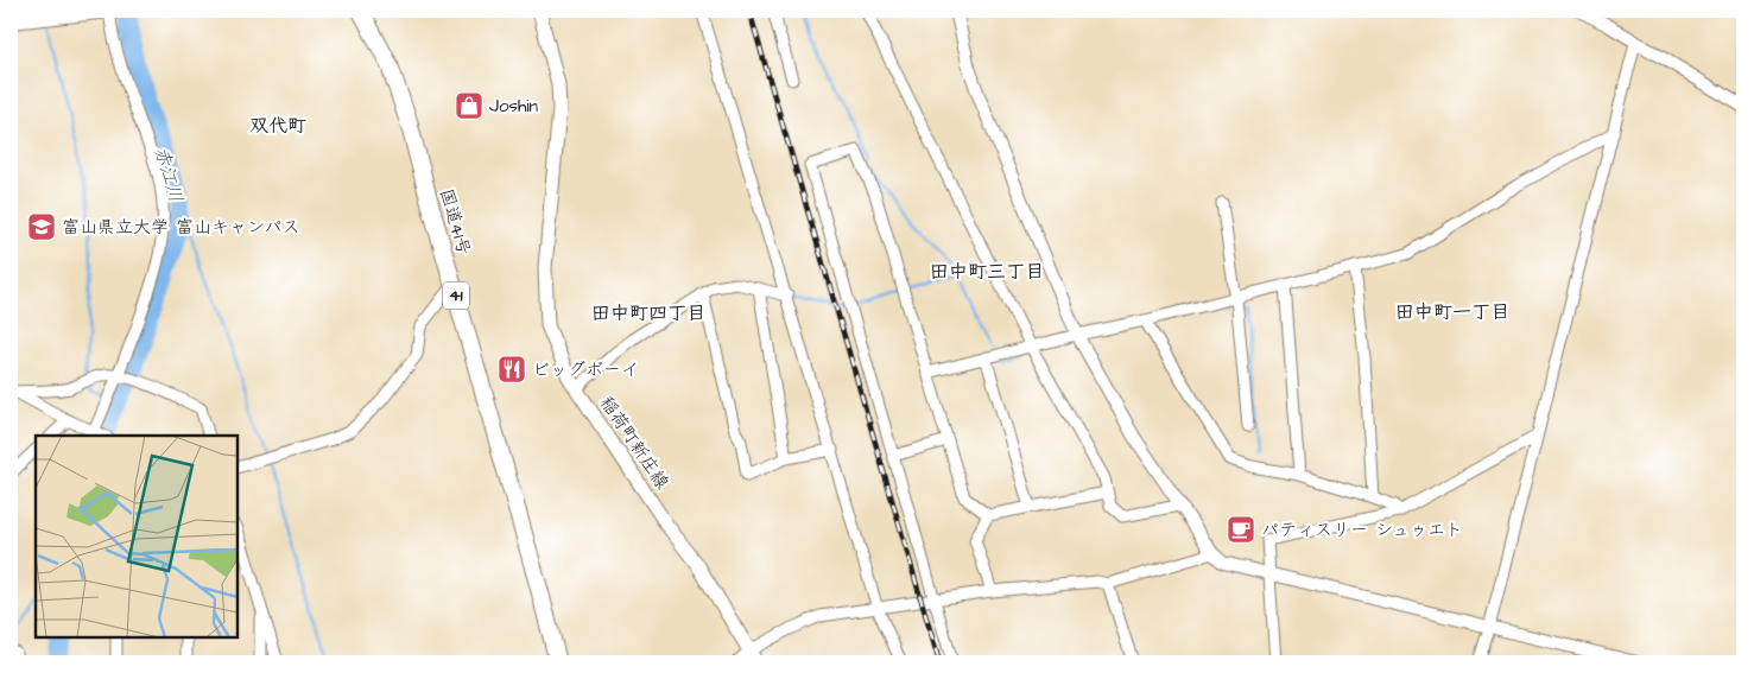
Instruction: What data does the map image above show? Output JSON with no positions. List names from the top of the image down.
{
  "streets": {
    "highway": ["国道41号", "41"],
    "main road": ["稲荷町新庄線"]
  },
  "districts": [
    "双代町",
    "田中町三丁目",
    "田中町一丁目",
    "田中町四丁目"
  ],
  "water": ["赤江川"],
  "places": {
    "shop": ["Joshin"],
    "school or university": ["富山県立大学 富山キャンパス"],
    "restaurant": ["ビッグボーイ"],
    "cafe": ["パティスリー シュゥエト"]
  }
}
